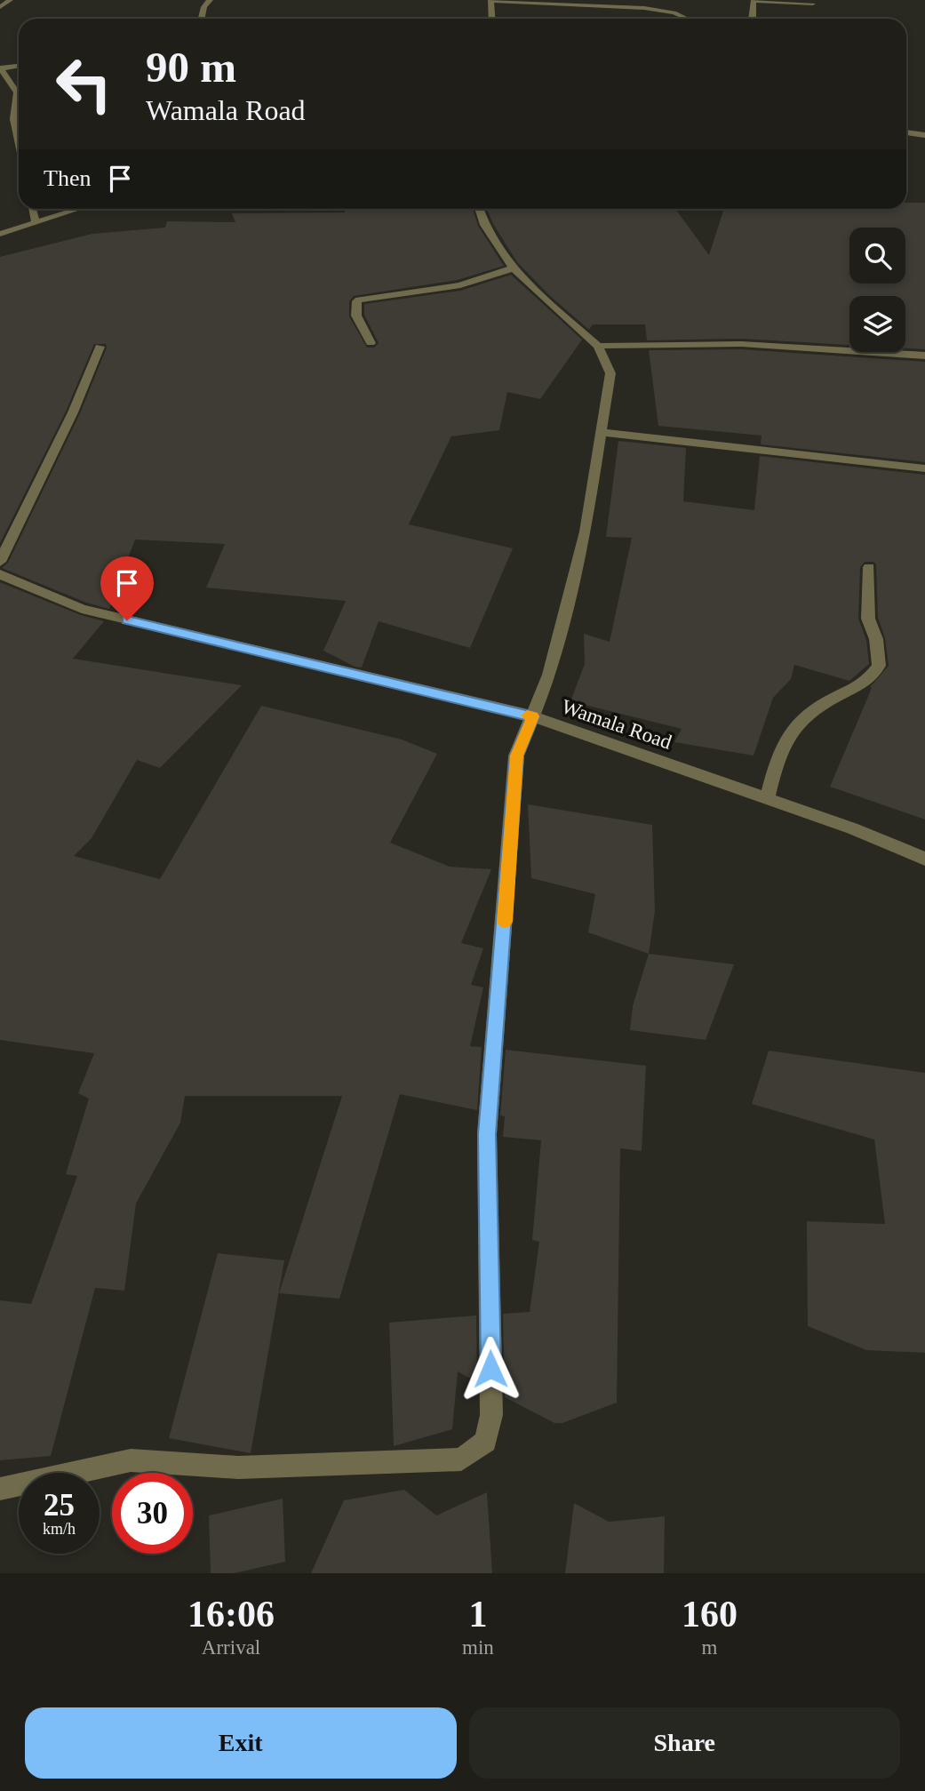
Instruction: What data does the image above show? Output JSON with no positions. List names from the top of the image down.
{
  "streets": {
    "street": ["Wamala Road"]
  },
  "page": {
    "turn": ["90 m", "Wamala Road"],
    "then": "Then",
    "speed": "25 km/h",
    "limit": "30",
    "eta": [
      "16:06",
      "Arrival",
      "1",
      "min",
      "160",
      "m"
    ],
    "buttons": ["Exit", "Share"]
  }
}
